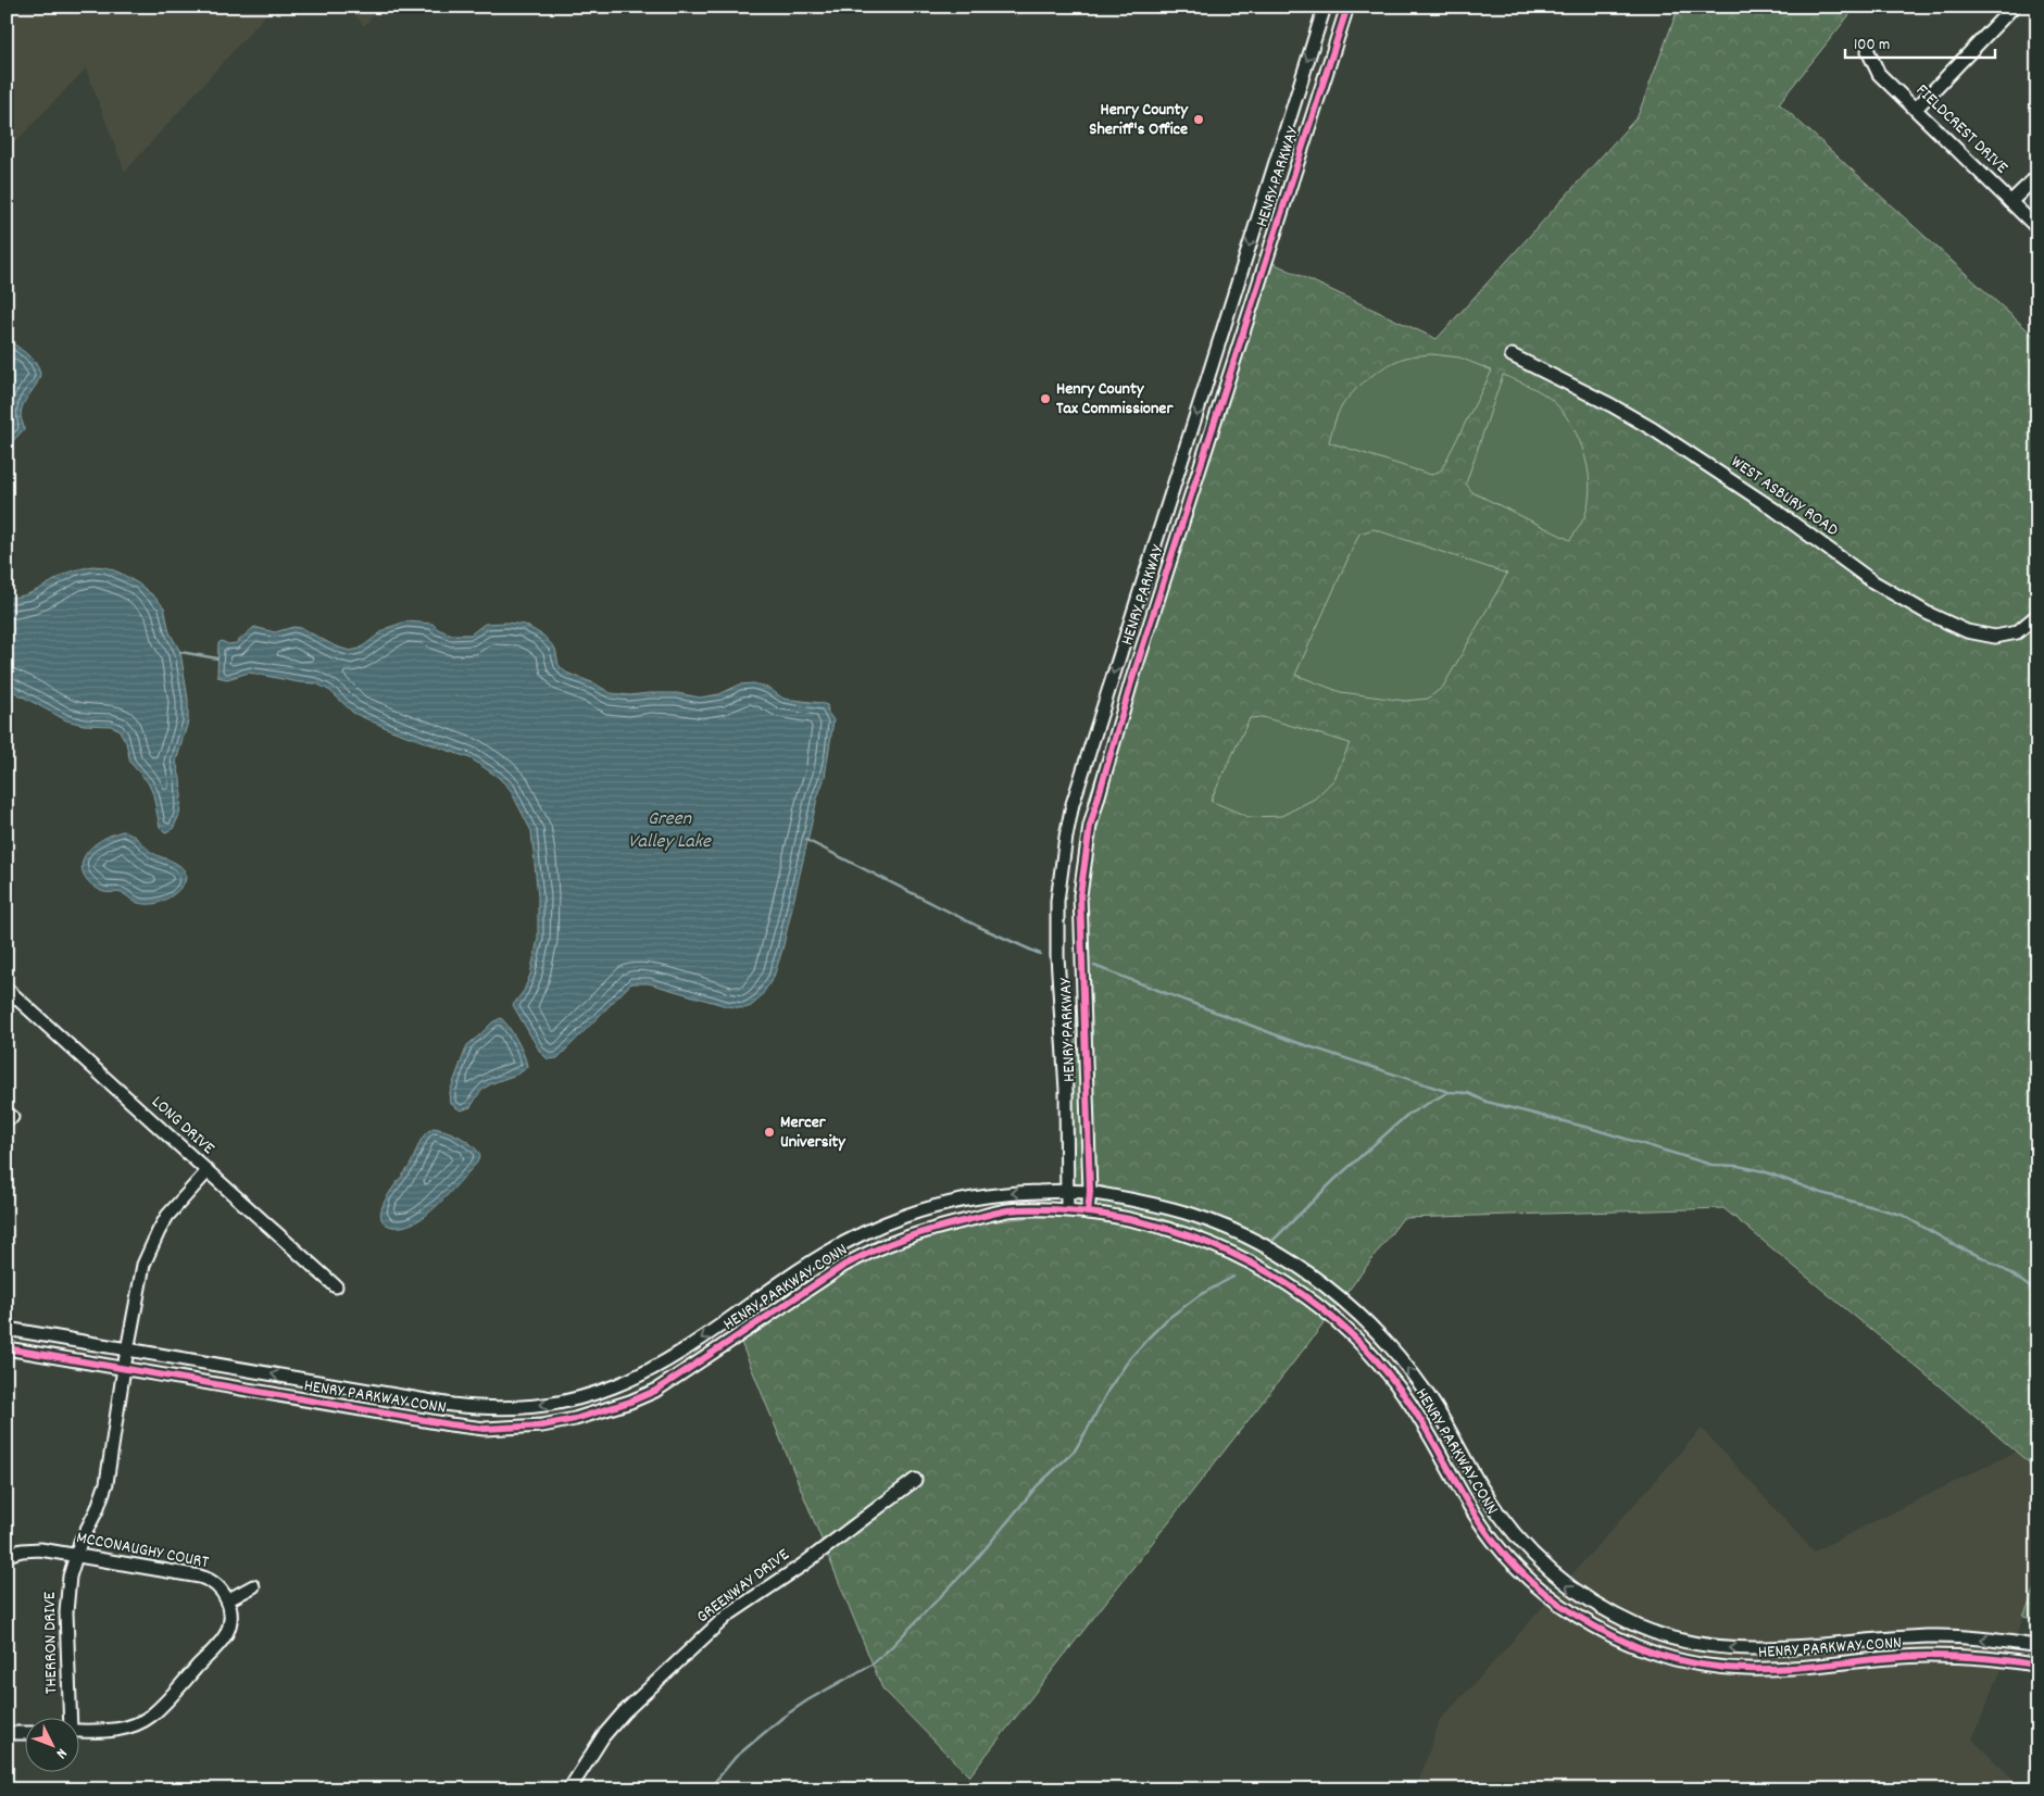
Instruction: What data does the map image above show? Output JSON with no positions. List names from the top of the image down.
{
  "streets": {
    "street": [
      "FIELDCREST DRIVE",
      "HENRY PARKWAY",
      "WEST ASBURY ROAD",
      "LONG DRIVE",
      "HENRY PARKWAY CONN",
      "MCCONAUGHY COURT",
      "GREENWAY DRIVE",
      "THERRON DRIVE"
    ]
  },
  "crossings": [
    ["HENRY PARKWAY", "HENRY PARKWAY CONN"],
    ["LONG DRIVE", "THERRON DRIVE"],
    ["HENRY PARKWAY CONN", "THERRON DRIVE"],
    ["MCCONAUGHY COURT", "THERRON DRIVE"]
  ],
  "water": ["Green Valley Lake"],
  "places": ["Henry County Sheriff's Office", "Henry County Tax Commissioner", "Mercer University"],
  "scale_bar": "100 m",
  "north": "bottom right"
}
